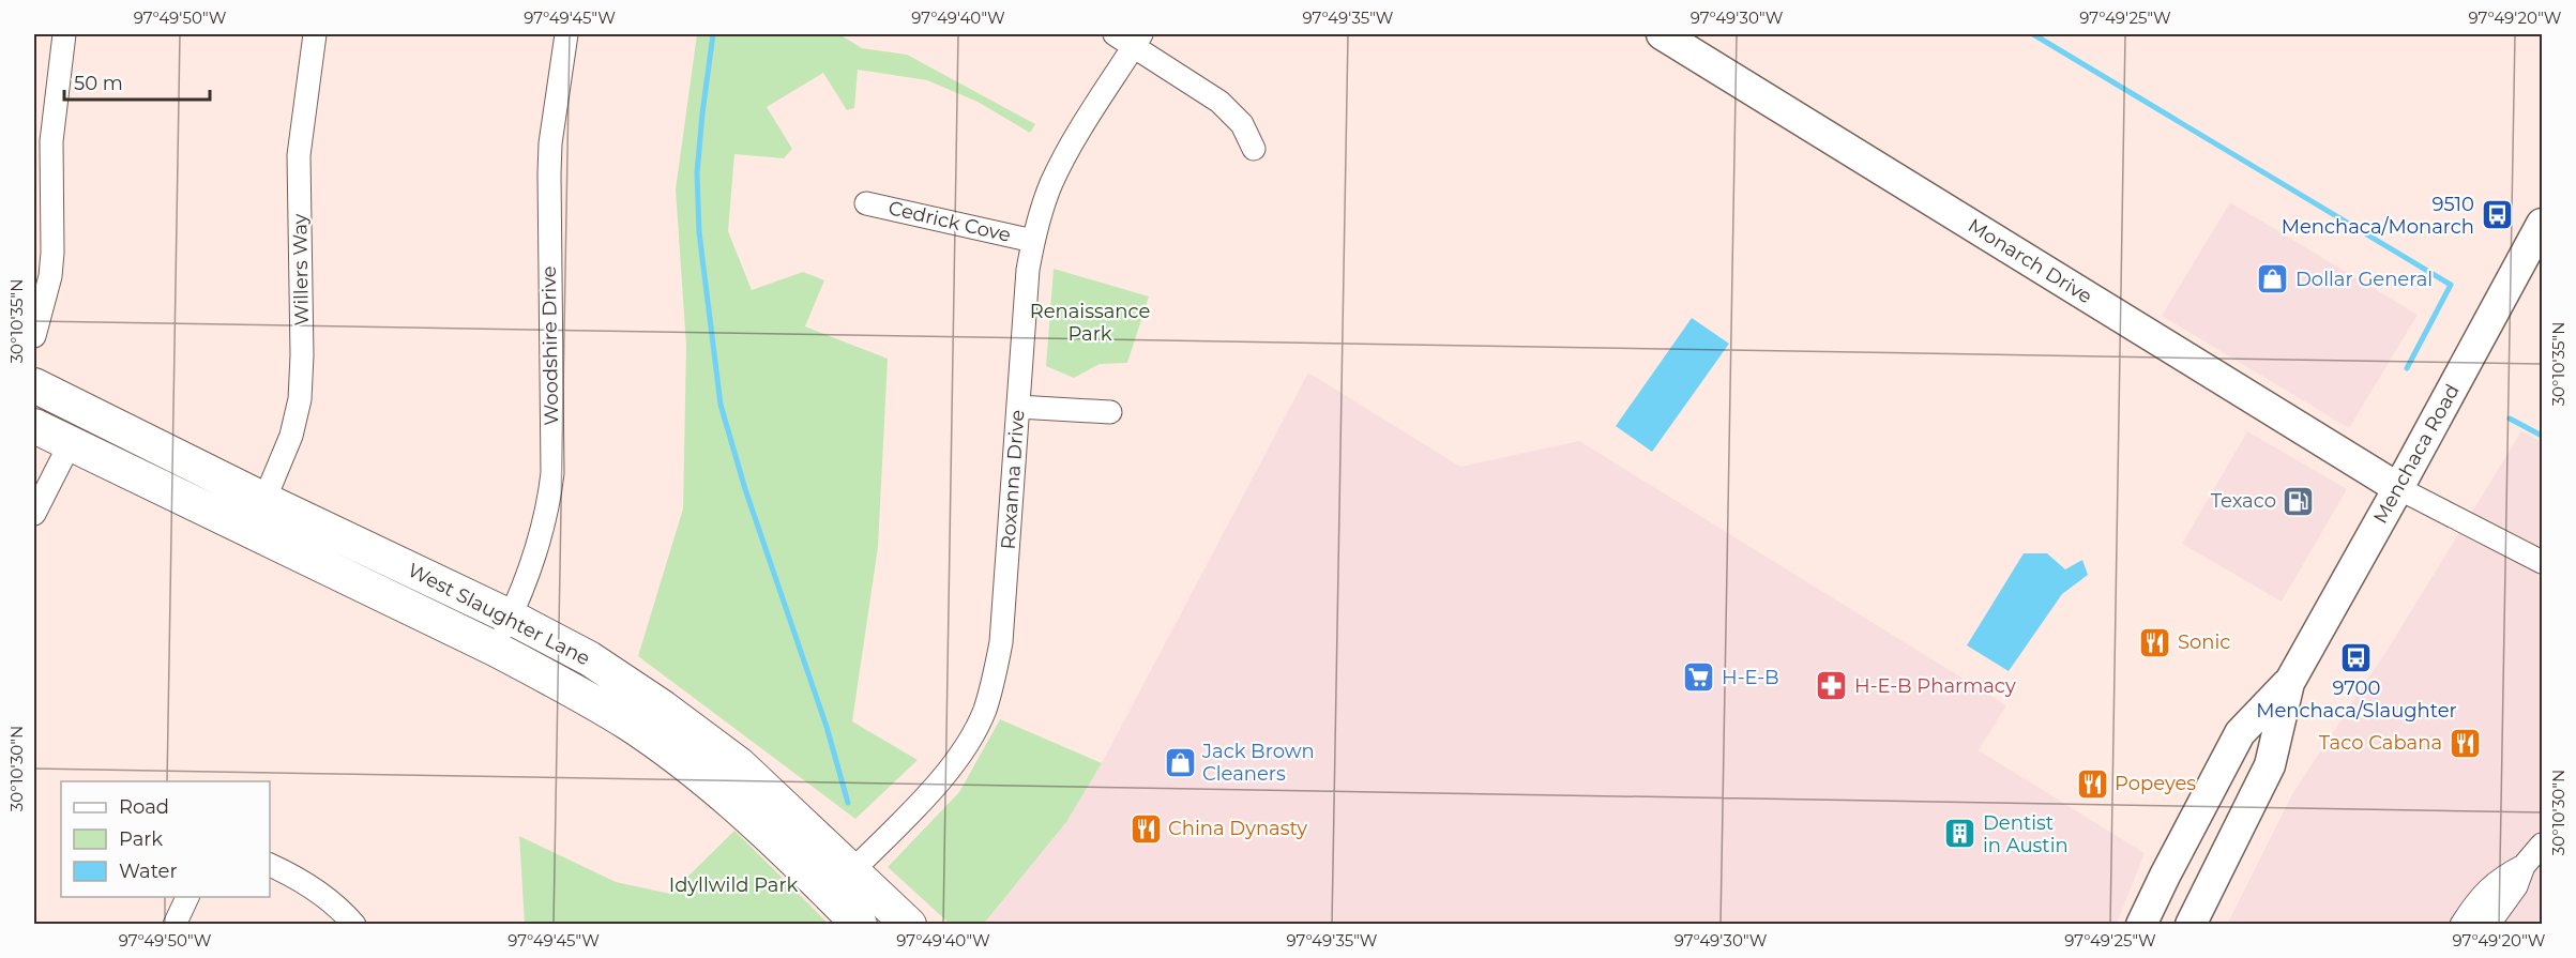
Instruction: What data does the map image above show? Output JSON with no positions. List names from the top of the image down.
{
  "streets": {
    "main road": ["Monarch Drive", "Menchaca Road", "West Slaughter Lane"],
    "street": [
      "Cedrick Cove",
      "Willers Way",
      "Woodshire Drive",
      "Roxanna Drive"
    ]
  },
  "crossings": [
    ["Cedrick Cove", "Roxanna Drive"],
    ["Monarch Drive", "Menchaca Road"],
    ["Willers Way", "West Slaughter Lane"],
    ["Woodshire Drive", "West Slaughter Lane"],
    ["Roxanna Drive", "West Slaughter Lane"]
  ],
  "parks": ["Renaissance Park", "Idyllwild Park"],
  "places": {
    "bus stop": ["9510 Menchaca/Monarch", "9700 Menchaca/Slaughter"],
    "shop": ["Dollar General", "Jack Brown Cleaners"],
    "fuel station": ["Texaco"],
    "restaurant": [
      "Sonic",
      "Taco Cabana",
      "Popeyes",
      "China Dynasty"
    ],
    "supermarket": ["H-E-B"],
    "pharmacy": ["H-E-B Pharmacy"],
    "building": ["Dentist in Austin"]
  },
  "legend": ["Road", "Park", "Water"],
  "scale_bar": "50 m",
  "coordinates": [
    "97°49'50\"W",
    "97°49'45\"W",
    "97°49'40\"W",
    "97°49'35\"W",
    "97°49'30\"W",
    "97°49'25\"W",
    "97°49'20\"W",
    "30°10'35\"N",
    "30°10'30\"N"
  ]
}
